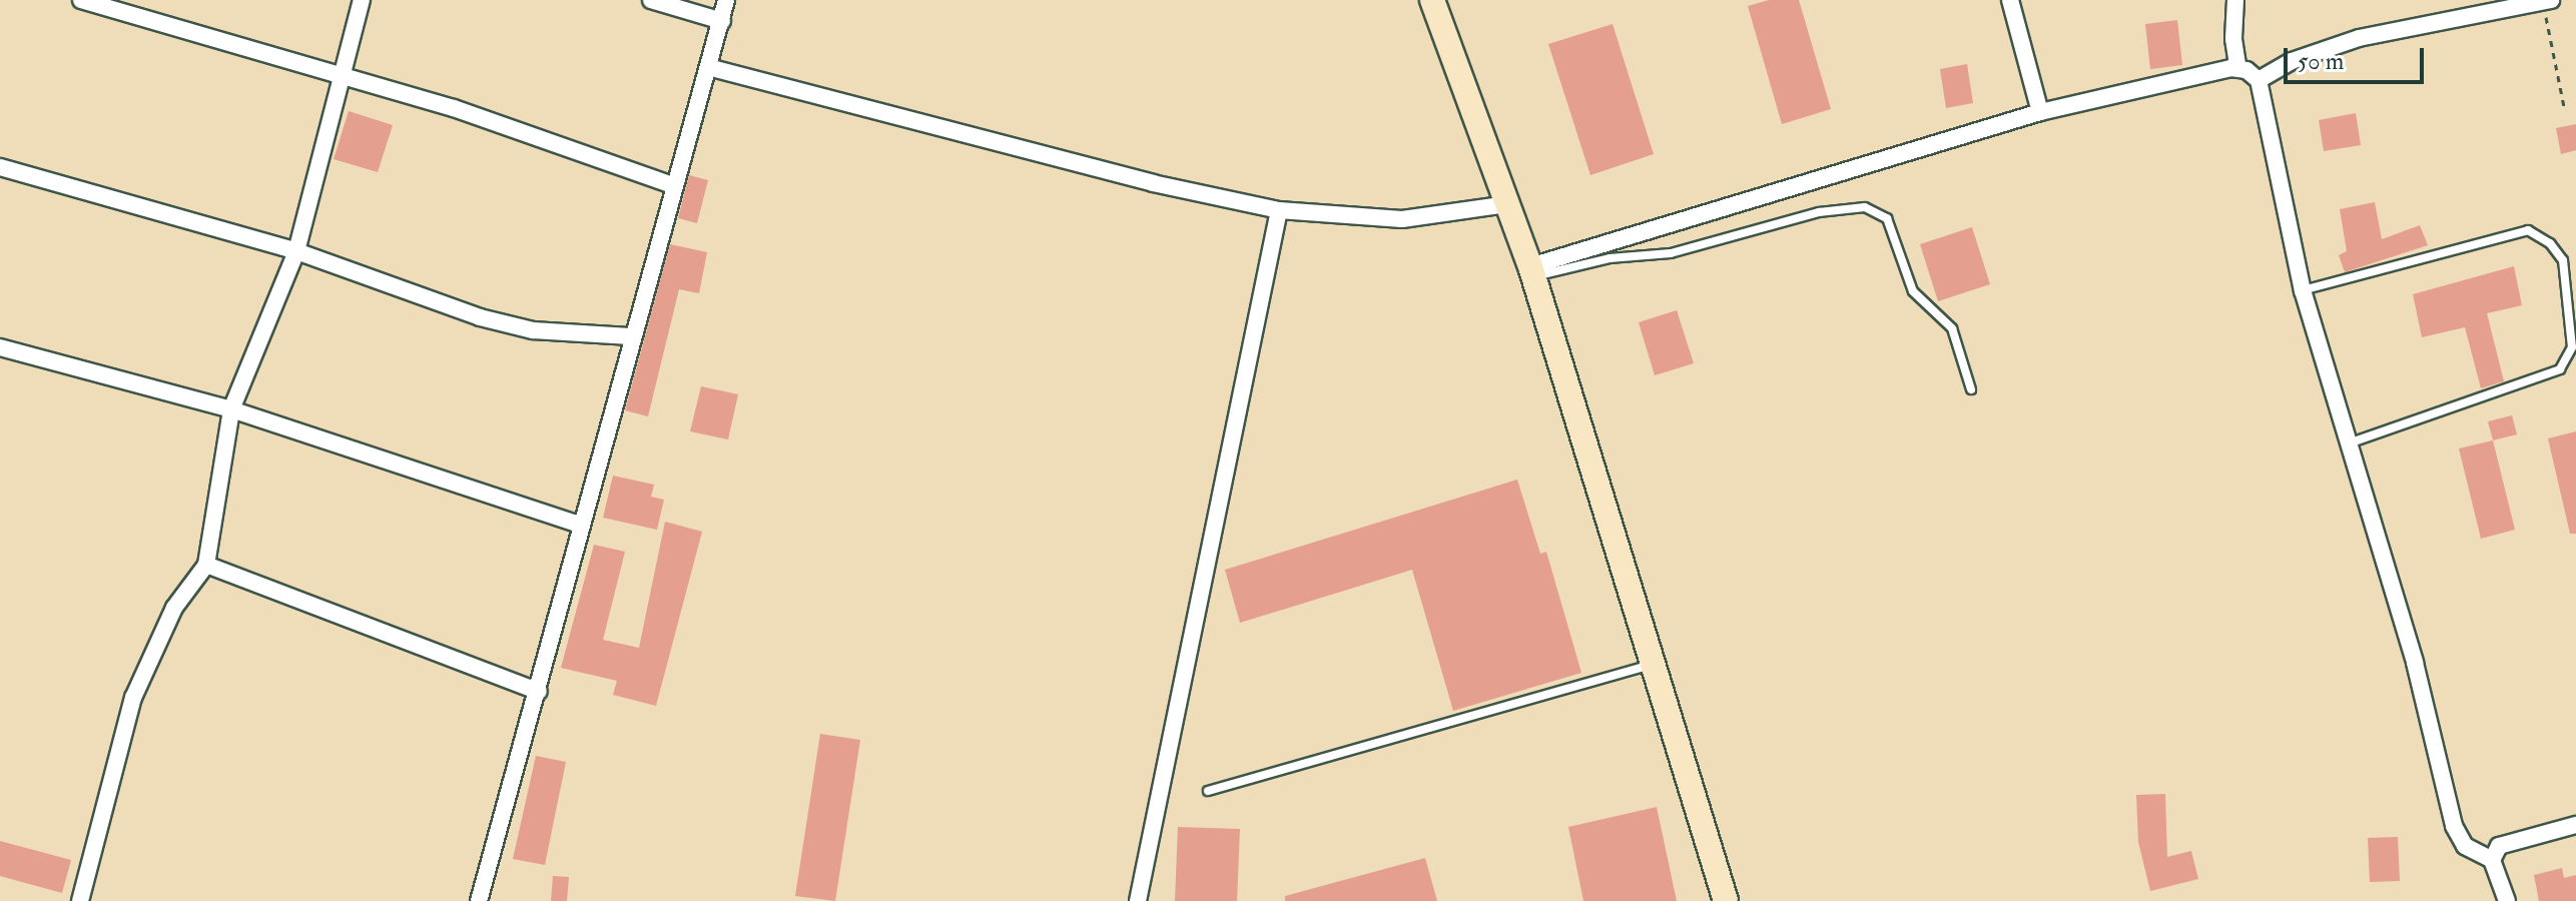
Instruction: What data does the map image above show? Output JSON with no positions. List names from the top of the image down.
{
  "scale_bar": "50 m"
}
